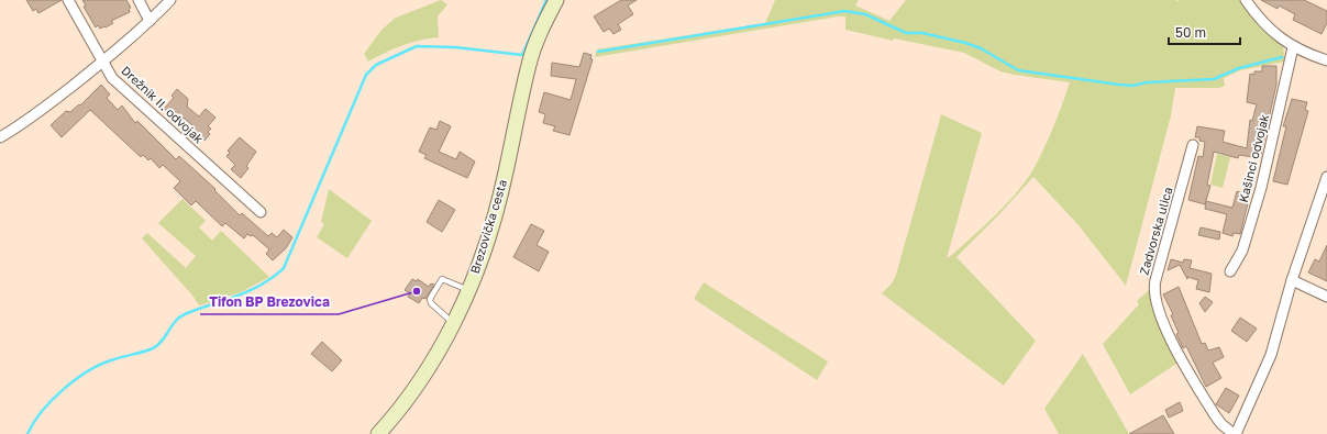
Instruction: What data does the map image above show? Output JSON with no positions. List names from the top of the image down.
{
  "streets": {
    "main road": ["Brezovička cesta"],
    "street": ["Drežnik II. odvojak", "Kašinci odvojak", "Zadvorska ulica"]
  },
  "places": ["Tifon BP Brezovica"],
  "scale_bar": "50 m"
}
